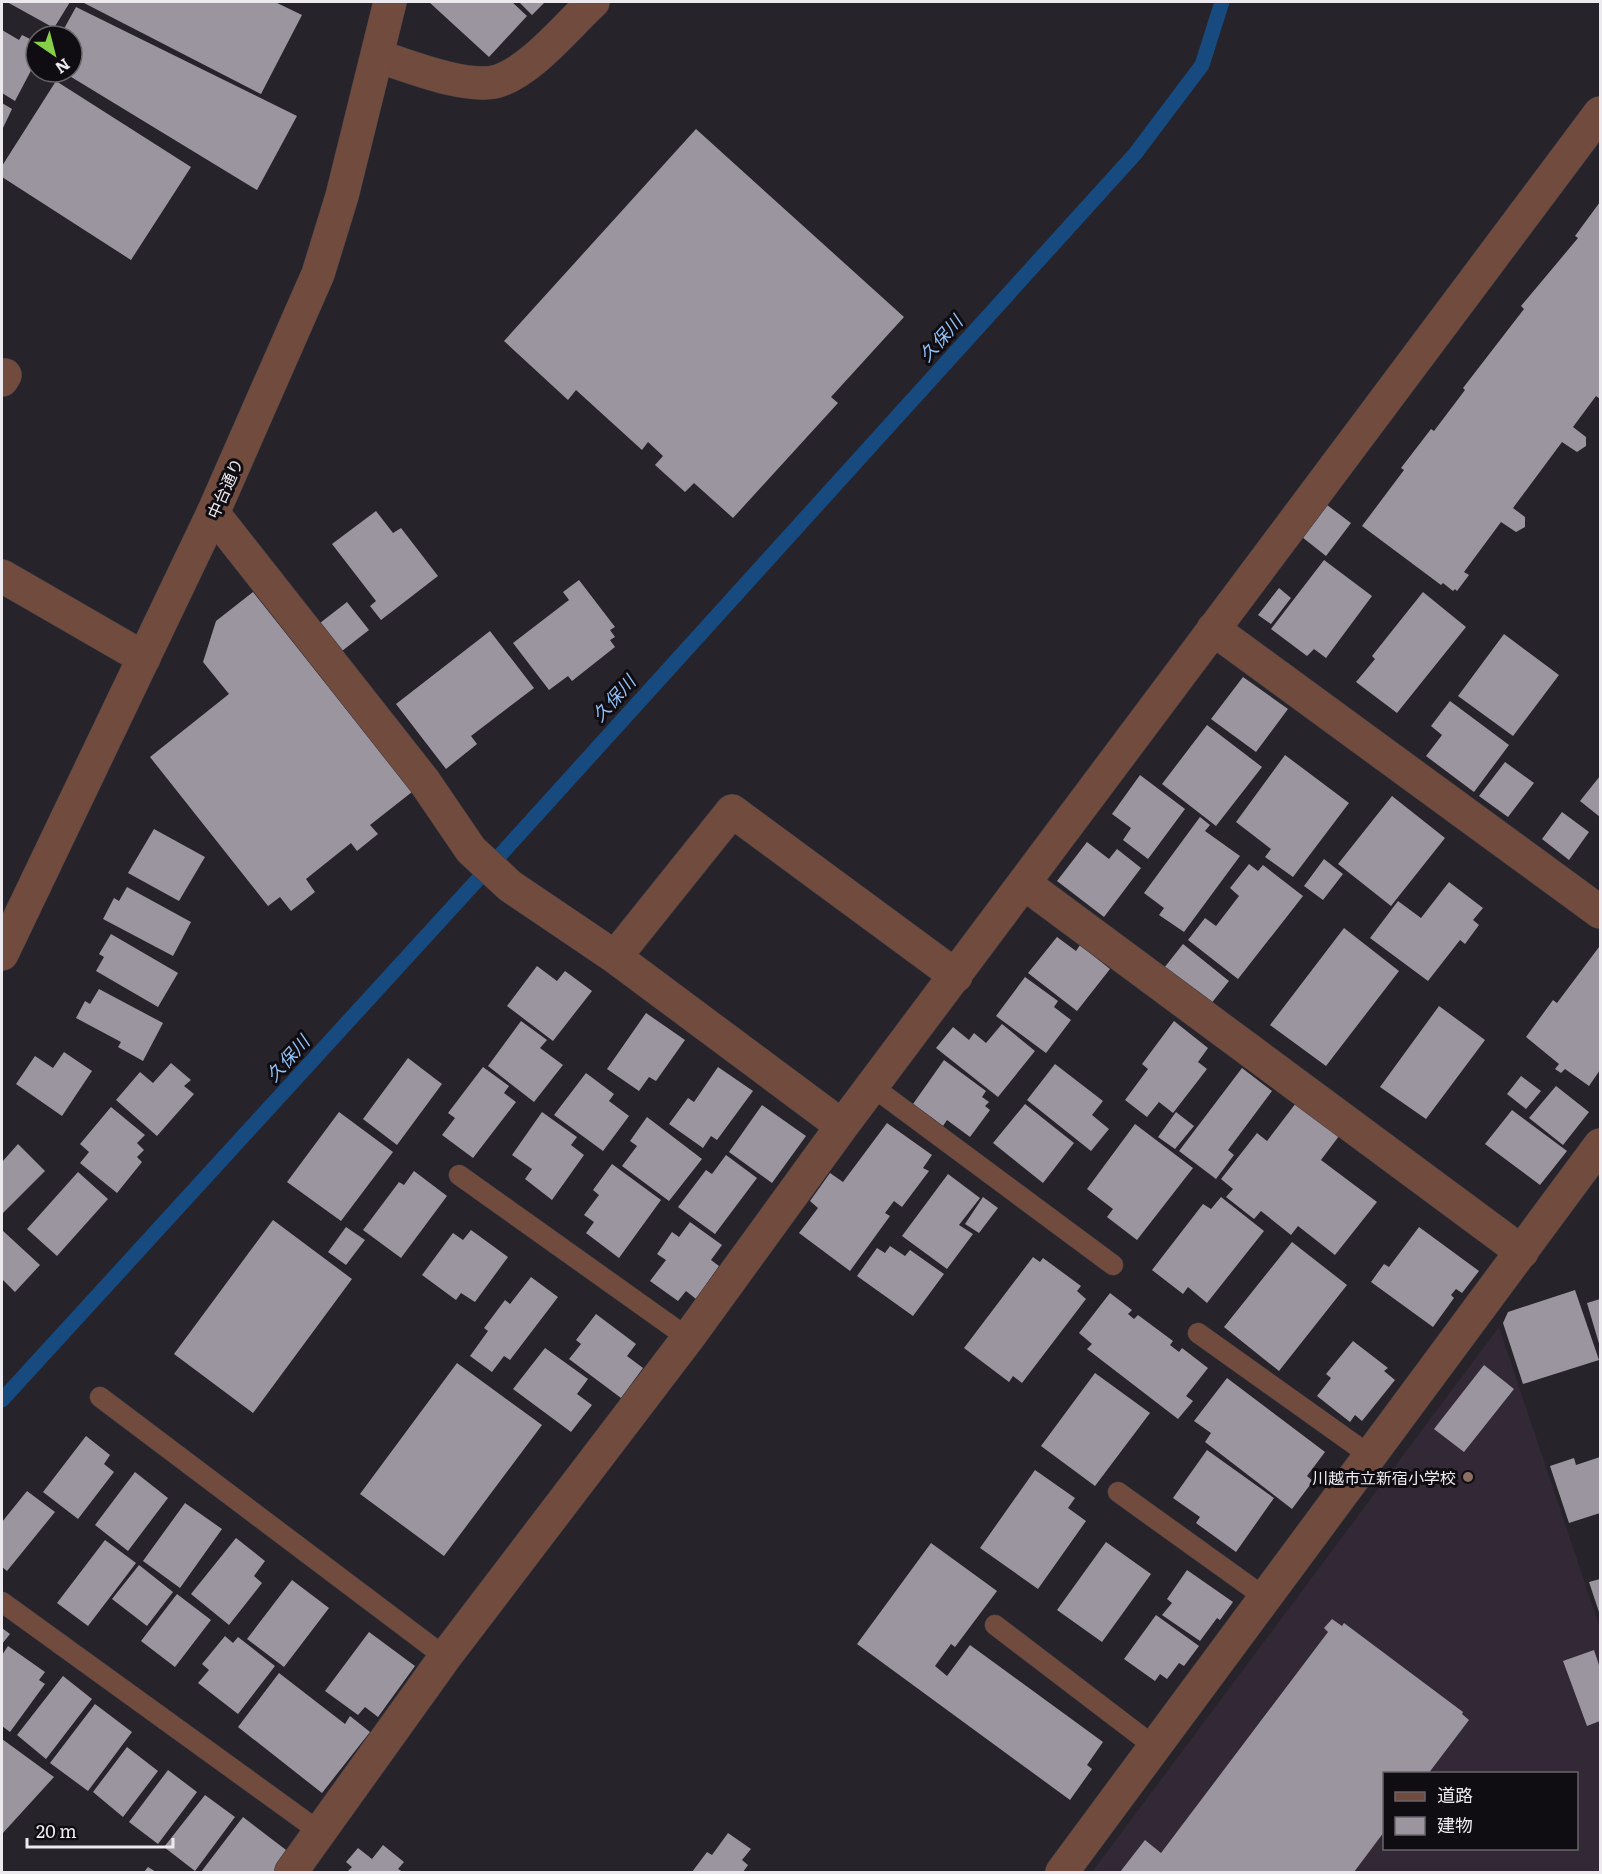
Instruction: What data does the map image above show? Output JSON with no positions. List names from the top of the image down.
{
  "streets": {
    "street": ["中台通り"]
  },
  "water": ["久保川"],
  "places": ["川越市立新宿小学校"],
  "legend": ["道路", "建物"],
  "scale_bar": "20 m",
  "north": "bottom right"
}
